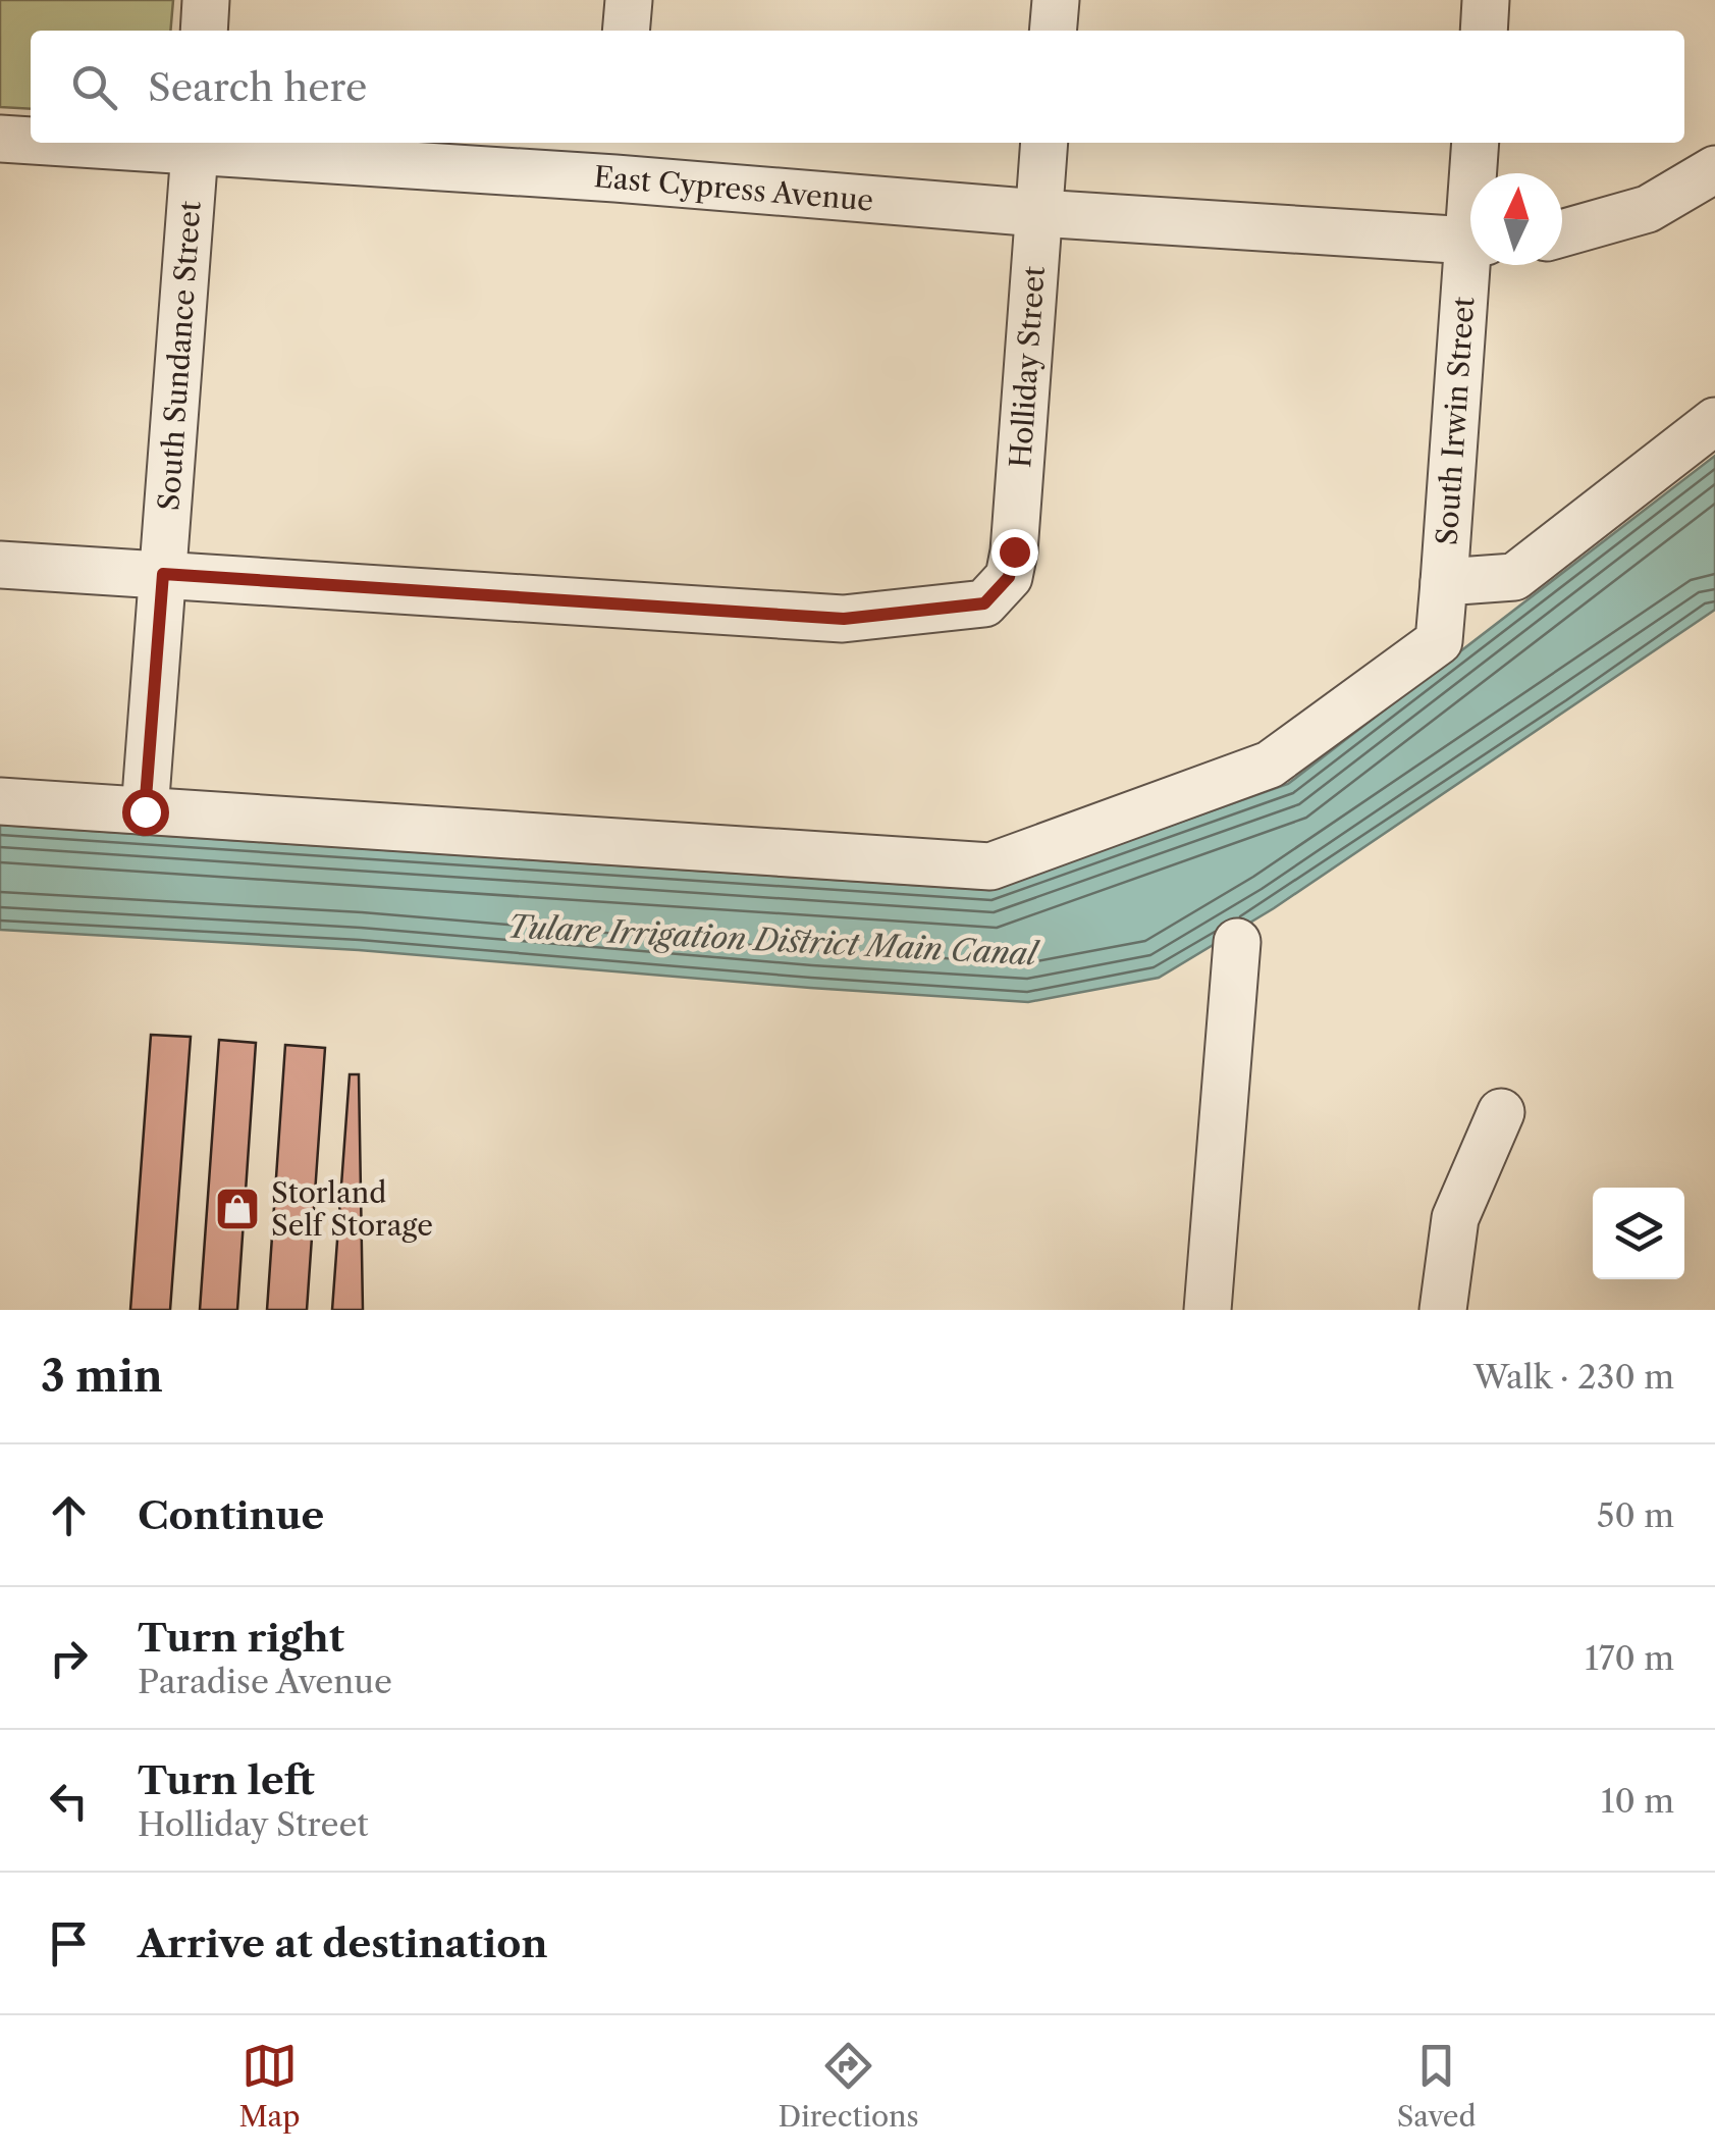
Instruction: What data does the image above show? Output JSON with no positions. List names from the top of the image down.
{
  "streets": {
    "street": [
      "East Cypress Avenue",
      "South Sundance Street",
      "Holliday Street",
      "South Irwin Street"
    ]
  },
  "crossings": [
    ["East Cypress Avenue", "South Sundance Street"],
    ["East Cypress Avenue", "Holliday Street"],
    ["South Sundance Street", "Holliday Street"],
    ["South Sundance Street", "South Irwin Street"]
  ],
  "water": ["Tulare Irrigation District Main Canal"],
  "places": {
    "shop": ["Storland Self Storage"]
  },
  "north": "top",
  "page": {
    "search": "Search here",
    "heading": ["3 min", "Walk · 230 m"],
    "list": [
      ["Continue", "50 m"],
      ["Turn right", "Paradise Avenue", "170 m"],
      ["Turn left", "Holliday Street", "10 m"],
      "Arrive at destination"
    ],
    "nav": ["Map", "Directions", "Saved"]
  }
}
